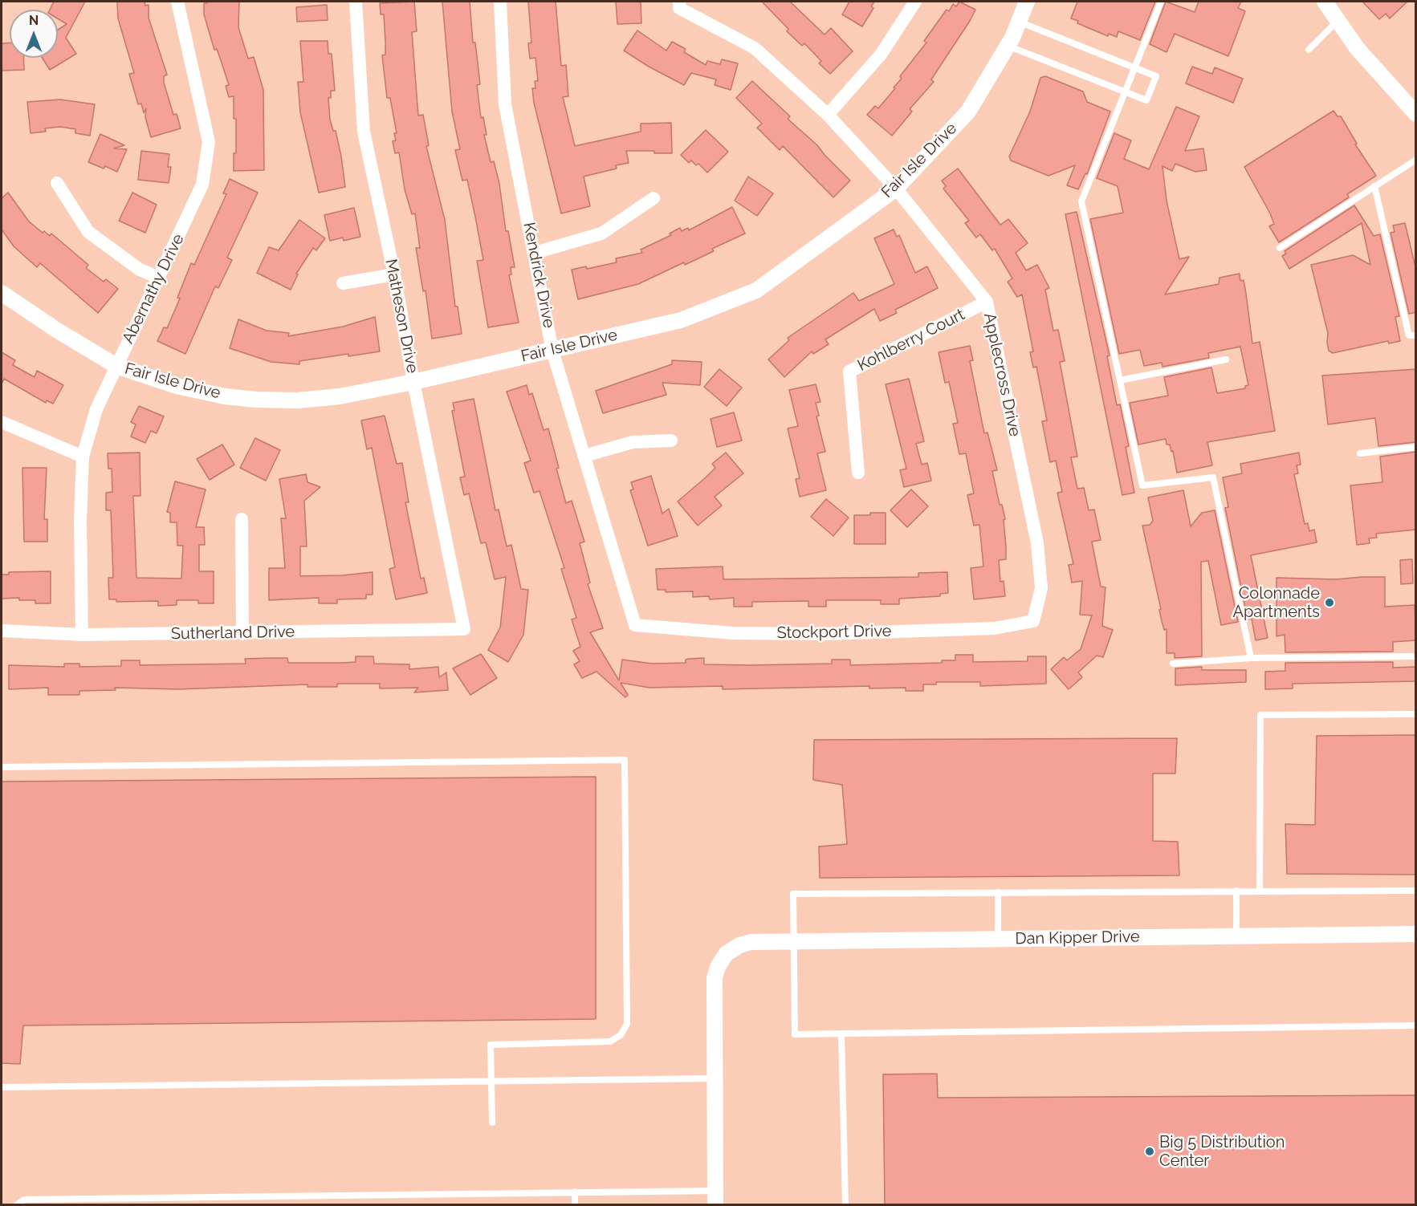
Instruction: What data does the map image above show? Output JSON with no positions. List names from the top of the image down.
{
  "streets": {
    "street": [
      "Fair Isle Drive",
      "Kendrick Drive",
      "Abernathy Drive",
      "Matheson Drive",
      "Kohlberry Court",
      "Applecross Drive",
      "Stockport Drive",
      "Sutherland Drive",
      "Dan Kipper Drive"
    ]
  },
  "crossings": [
    ["Fair Isle Drive", "Kendrick Drive"],
    ["Fair Isle Drive", "Abernathy Drive"],
    ["Fair Isle Drive", "Matheson Drive"],
    ["Fair Isle Drive", "Applecross Drive"],
    ["Kendrick Drive", "Stockport Drive"],
    ["Abernathy Drive", "Sutherland Drive"],
    ["Matheson Drive", "Sutherland Drive"],
    ["Kohlberry Court", "Applecross Drive"],
    ["Applecross Drive", "Stockport Drive"]
  ],
  "places": ["Colonnade Apartments", "Big 5 Distribution Center"],
  "north": "top"
}
